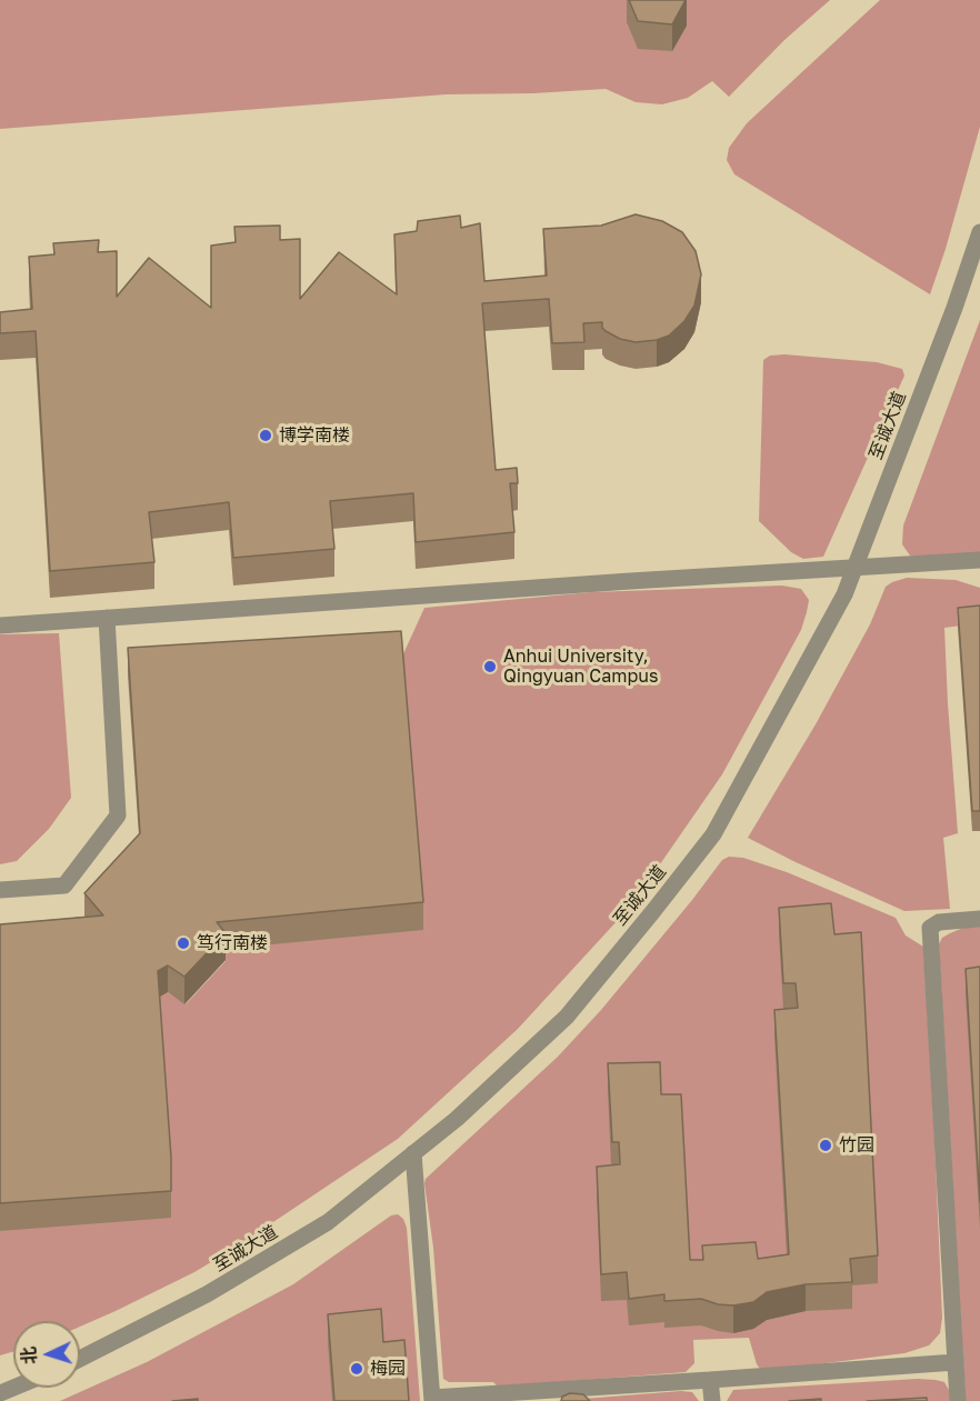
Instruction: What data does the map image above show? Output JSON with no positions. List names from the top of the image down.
{
  "streets": {
    "street": ["至诚大道"]
  },
  "places": [
    "博学南楼",
    "Anhui University, Qingyuan Campus",
    "笃行南楼",
    "竹园",
    "梅园"
  ],
  "north": "left"
}
